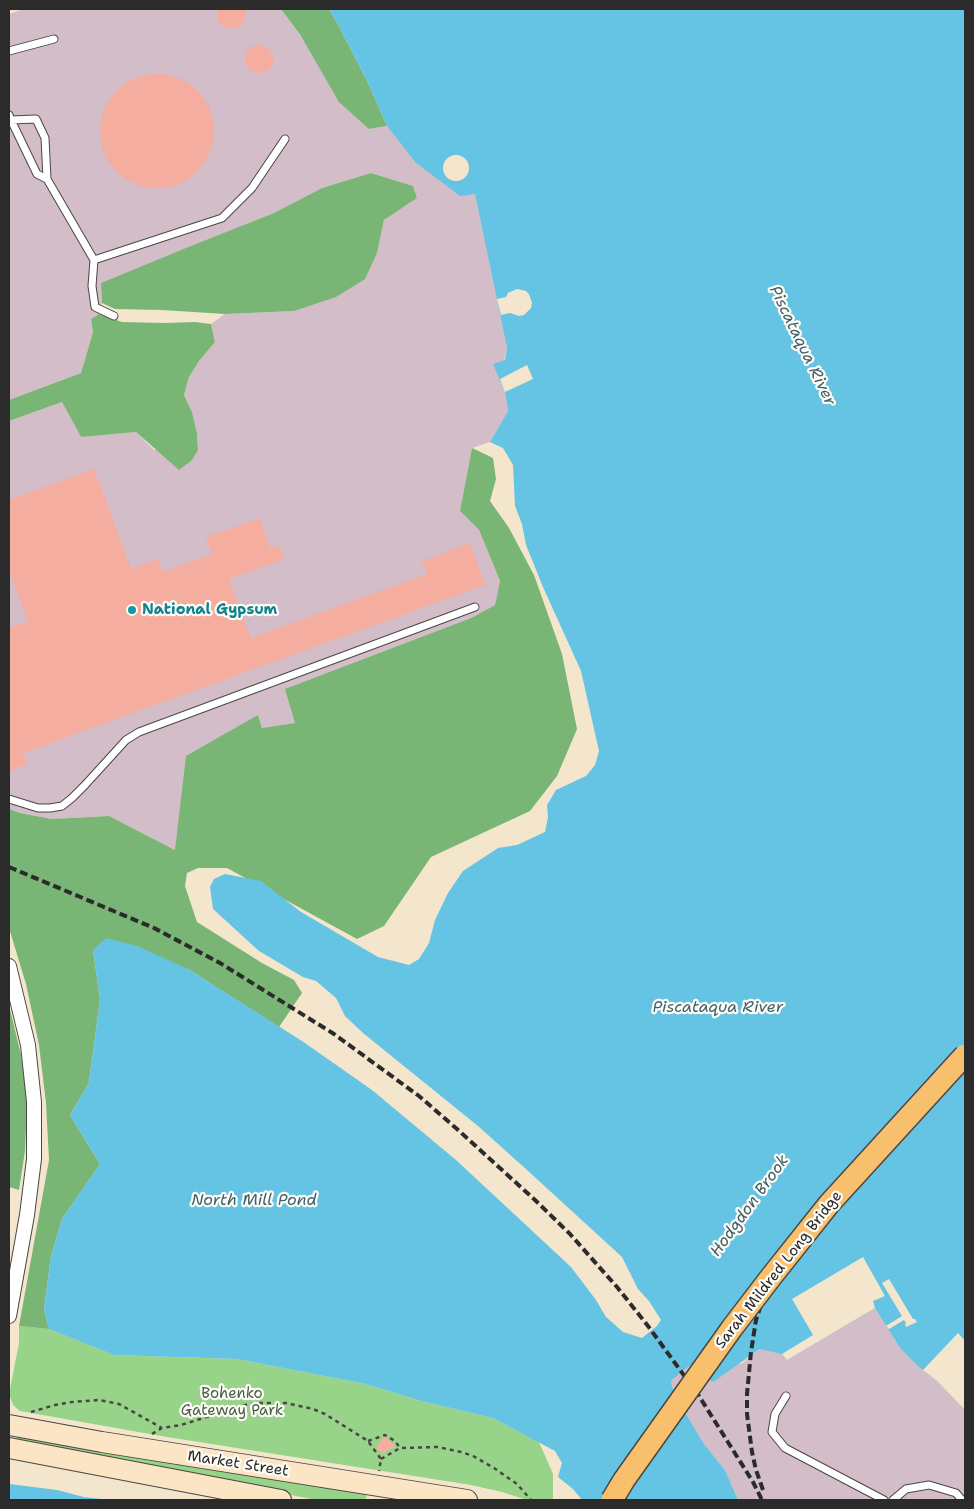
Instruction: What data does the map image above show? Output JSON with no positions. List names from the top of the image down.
{
  "streets": {
    "main road": ["Sarah Mildred Long Bridge", "Market Street"]
  },
  "water": ["Piscataqua River", "North Mill Pond", "Hodgdon Brook"],
  "parks": ["Bohenko Gateway Park"],
  "places": ["National Gypsum"]
}
